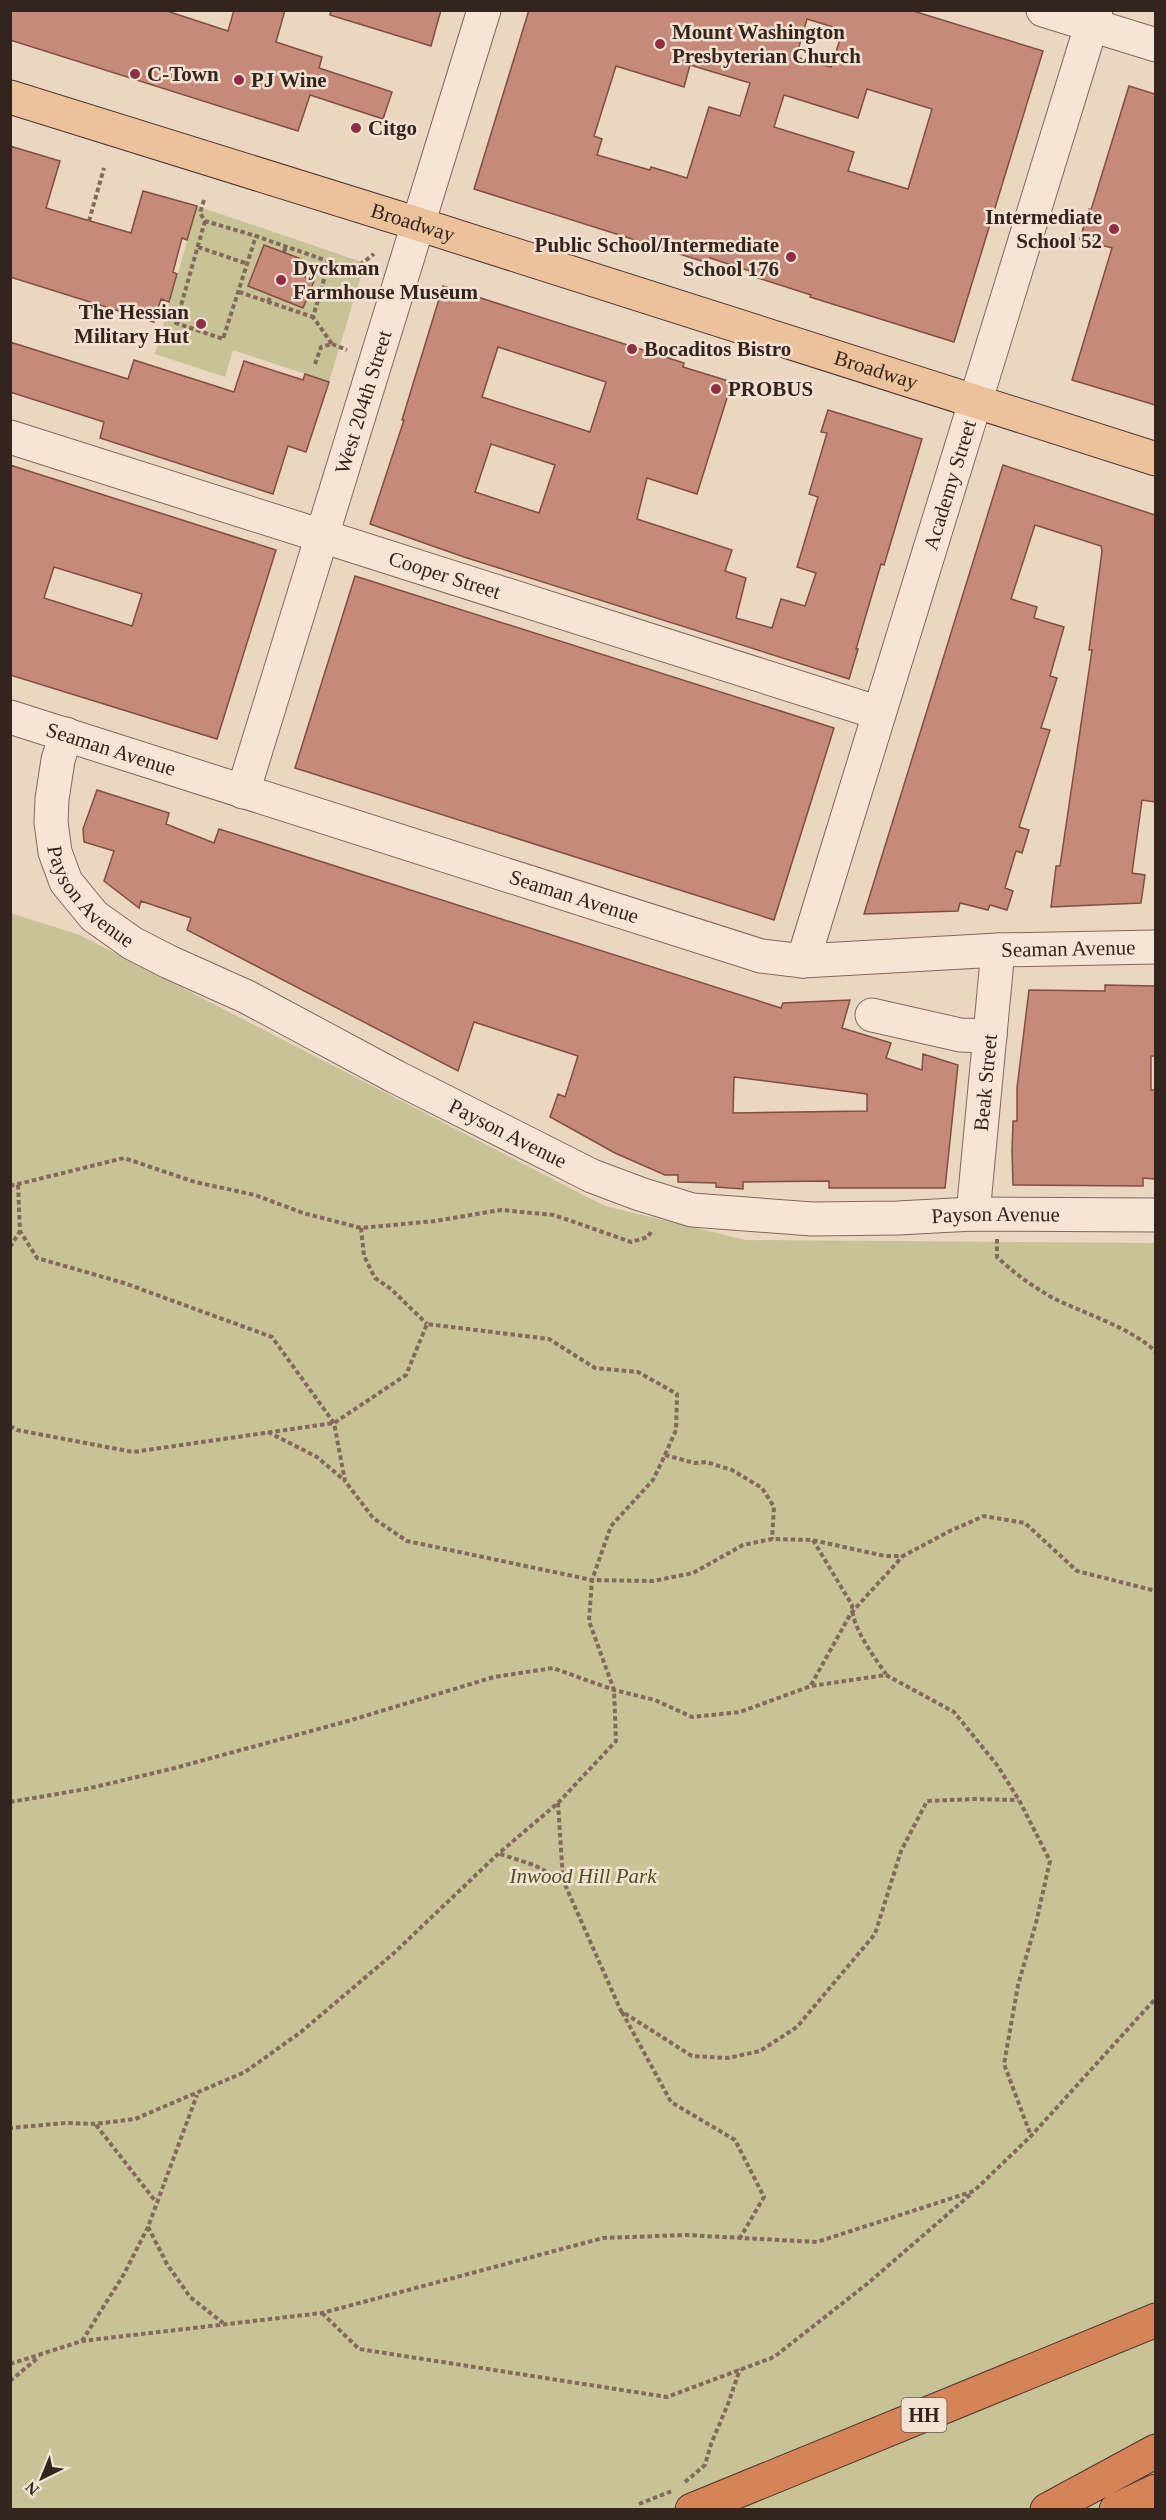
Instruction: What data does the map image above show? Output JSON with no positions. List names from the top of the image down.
{
  "streets": {
    "highway": ["HH"],
    "main road": ["Broadway"],
    "street": [
      "West 204th Street",
      "Academy Street",
      "Cooper Street",
      "Seaman Avenue",
      "Payson Avenue",
      "Beak Street"
    ]
  },
  "crossings": [
    ["Broadway", "West 204th Street"],
    ["Broadway", "Academy Street"],
    ["West 204th Street", "Cooper Street"],
    ["West 204th Street", "Seaman Avenue"],
    ["Academy Street", "Cooper Street"],
    ["Academy Street", "Seaman Avenue"],
    ["Seaman Avenue", "Payson Avenue"],
    ["Seaman Avenue", "Beak Street"],
    ["Payson Avenue", "Beak Street"]
  ],
  "parks": ["Inwood Hill Park"],
  "places": [
    "Mount Washington Presbyterian Church",
    "C-Town",
    "PJ Wine",
    "Citgo",
    "Intermediate School 52",
    "Public School/Intermediate School 176",
    "Dyckman Farmhouse Museum",
    "The Hessian Military Hut",
    "Bocaditos Bistro",
    "PROBUS"
  ],
  "north": "bottom left"
}
